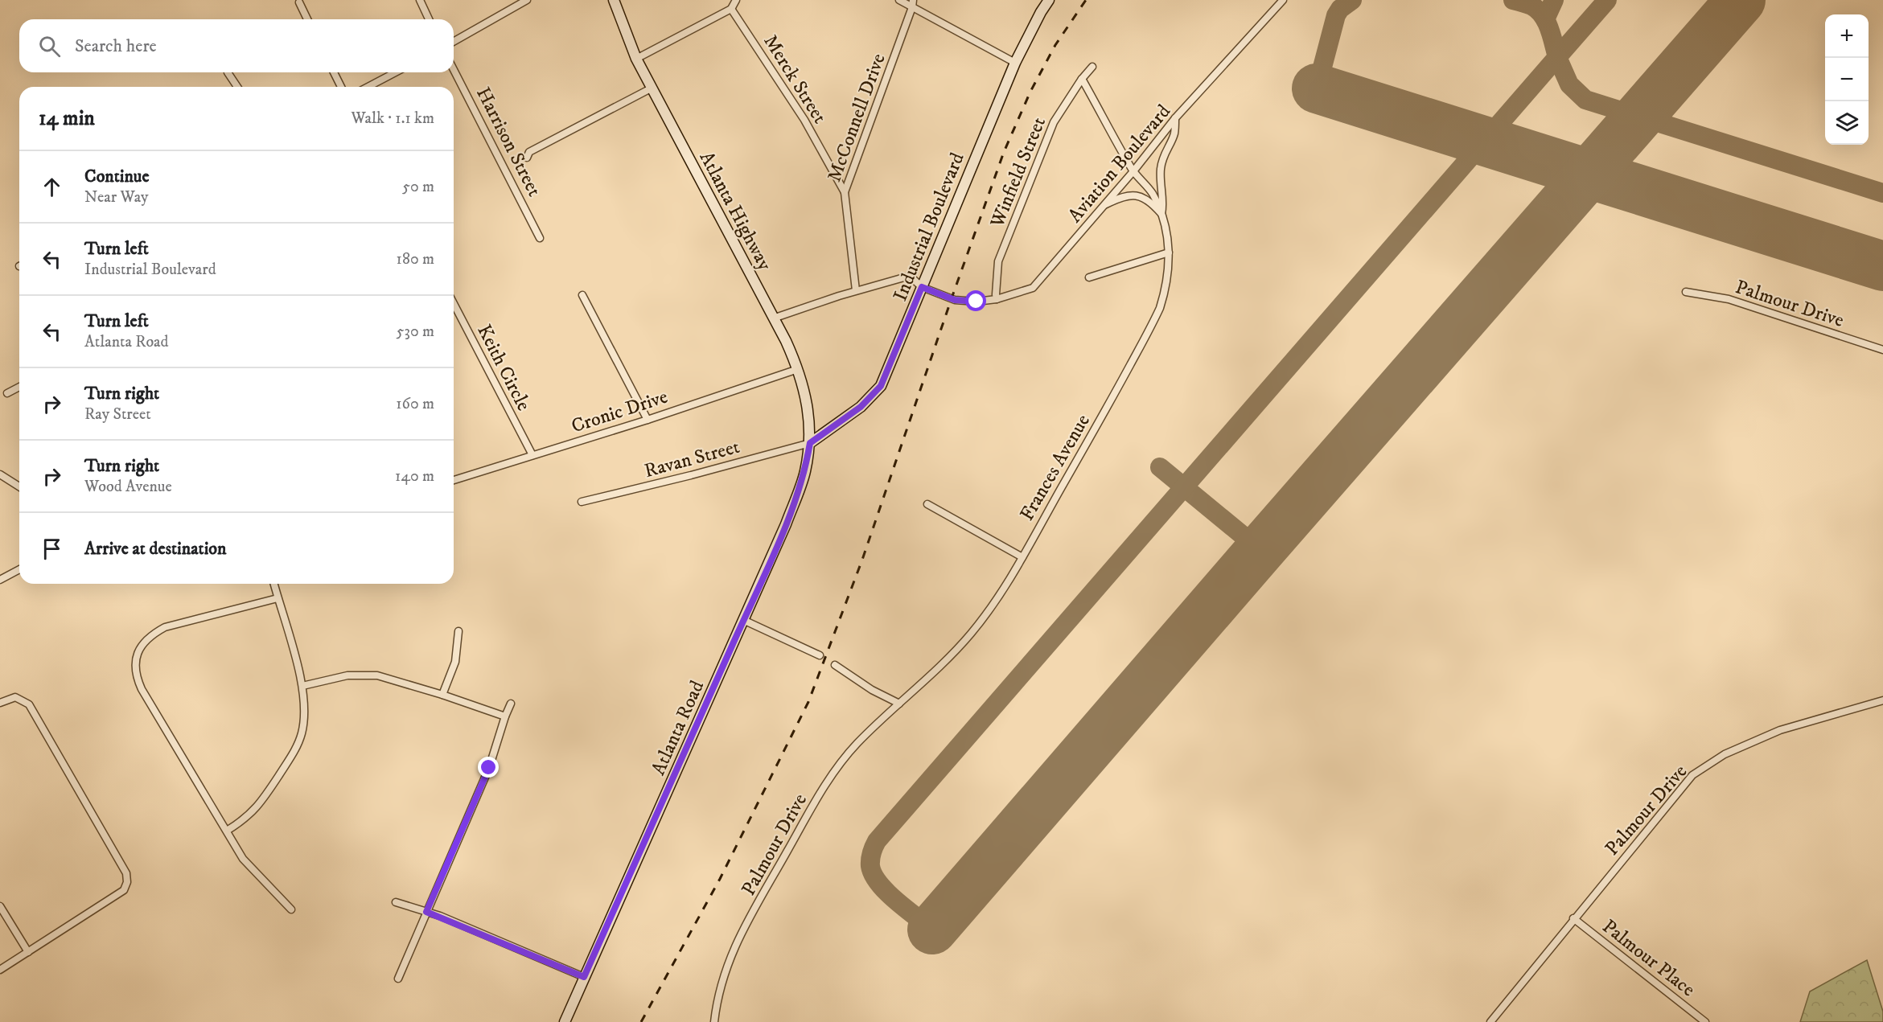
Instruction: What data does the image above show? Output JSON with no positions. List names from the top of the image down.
{
  "streets": {
    "main road": ["Atlanta Highway", "Industrial Boulevard", "Atlanta Road"],
    "street": [
      "Merck Street",
      "McConnell Drive",
      "Harrison Street",
      "Aviation Boulevard",
      "Winfield Street",
      "Palmour Drive",
      "Keith Circle",
      "Cronic Drive",
      "Ravan Street",
      "Frances Avenue",
      "Palmour Place"
    ]
  },
  "crossings": [
    ["Merck Street", "McConnell Drive"],
    ["Aviation Boulevard", "Winfield Street"],
    ["Aviation Boulevard", "Industrial Boulevard"],
    ["Aviation Boulevard", "Frances Avenue"],
    ["Winfield Street", "Frances Avenue"],
    ["Atlanta Highway", "Industrial Boulevard"],
    ["Atlanta Highway", "Cronic Drive"],
    ["Atlanta Highway", "Ravan Street"],
    ["Atlanta Highway", "Atlanta Road"],
    ["Industrial Boulevard", "Ravan Street"],
    ["Industrial Boulevard", "Atlanta Road"],
    ["Palmour Drive", "Frances Avenue"],
    ["Palmour Drive", "Palmour Place"],
    ["Keith Circle", "Cronic Drive"],
    ["Ravan Street", "Atlanta Road"]
  ],
  "page": {
    "map_buttons": ["+", "−"],
    "search": "Search here",
    "heading": ["14 min", "Walk · 1.1 km"],
    "list": [
      ["Continue", "Near Way", "50 m"],
      ["Turn left", "Industrial Boulevard", "180 m"],
      ["Turn left", "Atlanta Road", "530 m"],
      ["Turn right", "Ray Street", "160 m"],
      ["Turn right", "Wood Avenue", "140 m"],
      "Arrive at destination"
    ]
  }
}
